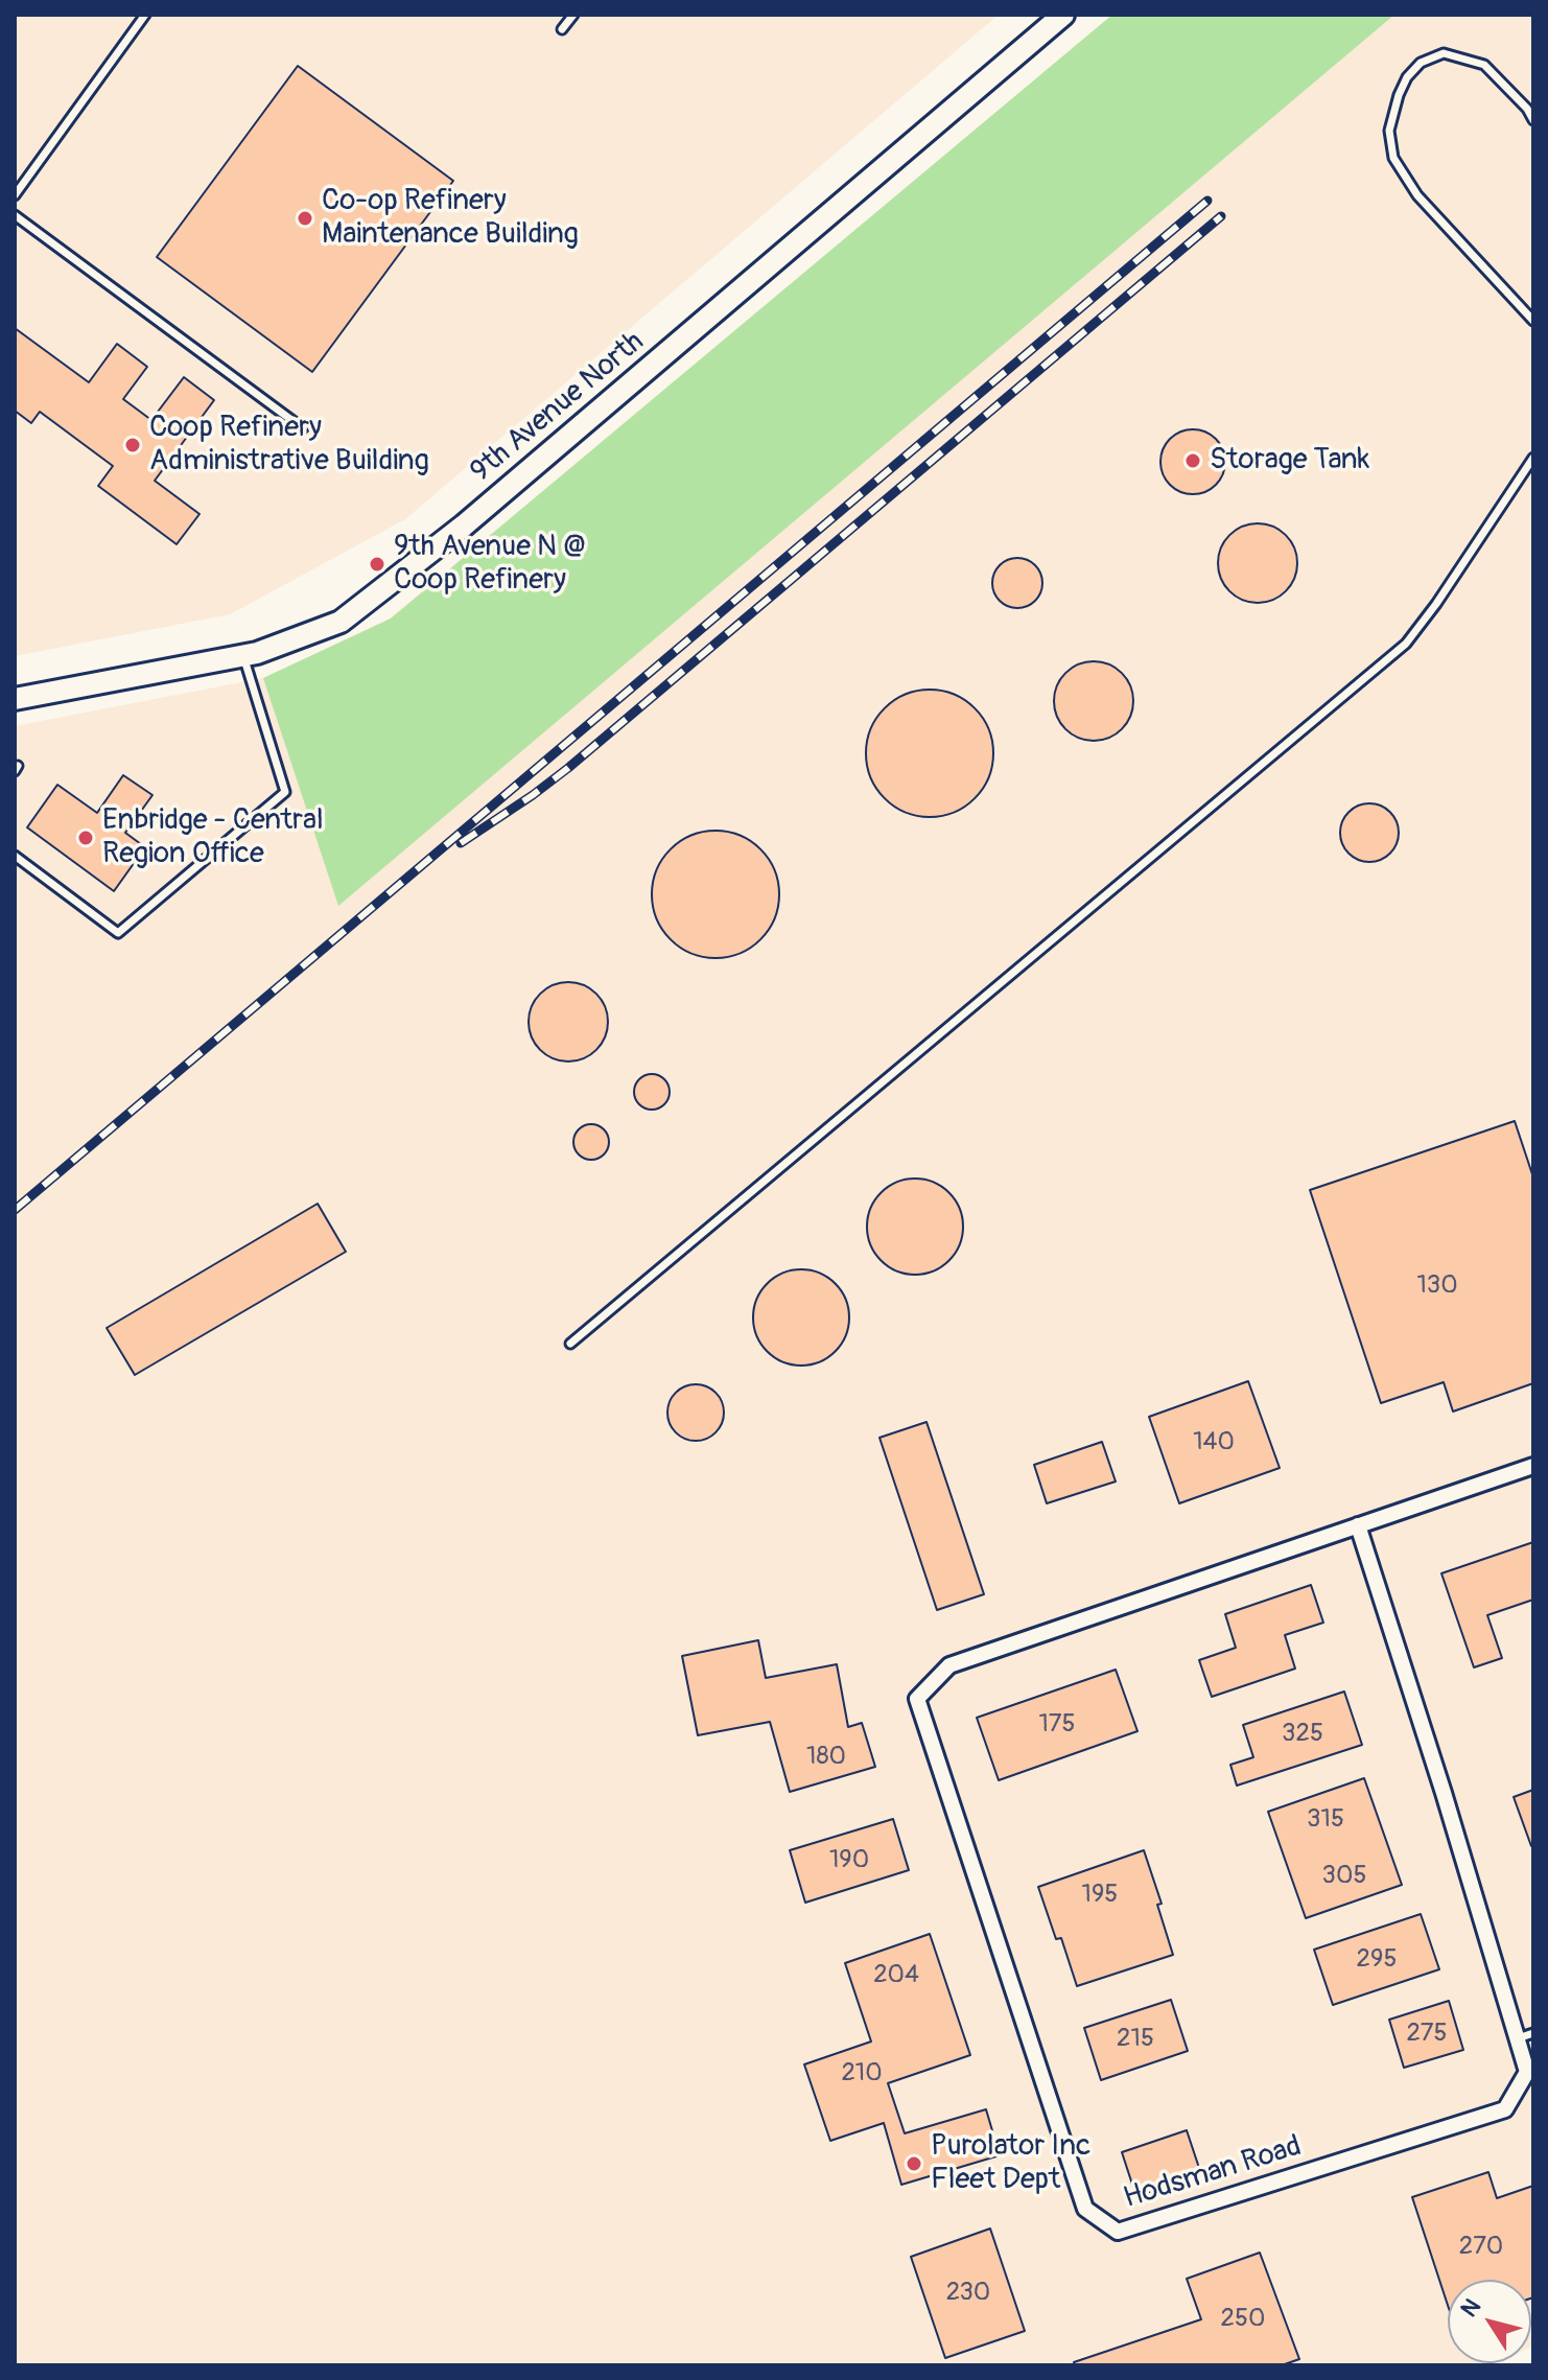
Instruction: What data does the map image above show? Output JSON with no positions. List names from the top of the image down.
{
  "streets": {
    "street": ["9th Avenue North", "Hodsman Road"]
  },
  "places": [
    "Co-op Refinery Maintenance Building",
    "Coop Refinery Administrative Building",
    "Storage Tank",
    "9th Avenue N @ Coop Refinery",
    "Enbridge - Central Region Office",
    "Purolator Inc Fleet Dept"
  ],
  "house_numbers": [
    "130",
    "140",
    "175",
    "325",
    "180",
    "315",
    "190",
    "305",
    "195",
    "295",
    "204",
    "275",
    "215",
    "210",
    "270",
    "230",
    "250"
  ],
  "north": "top left"
}
